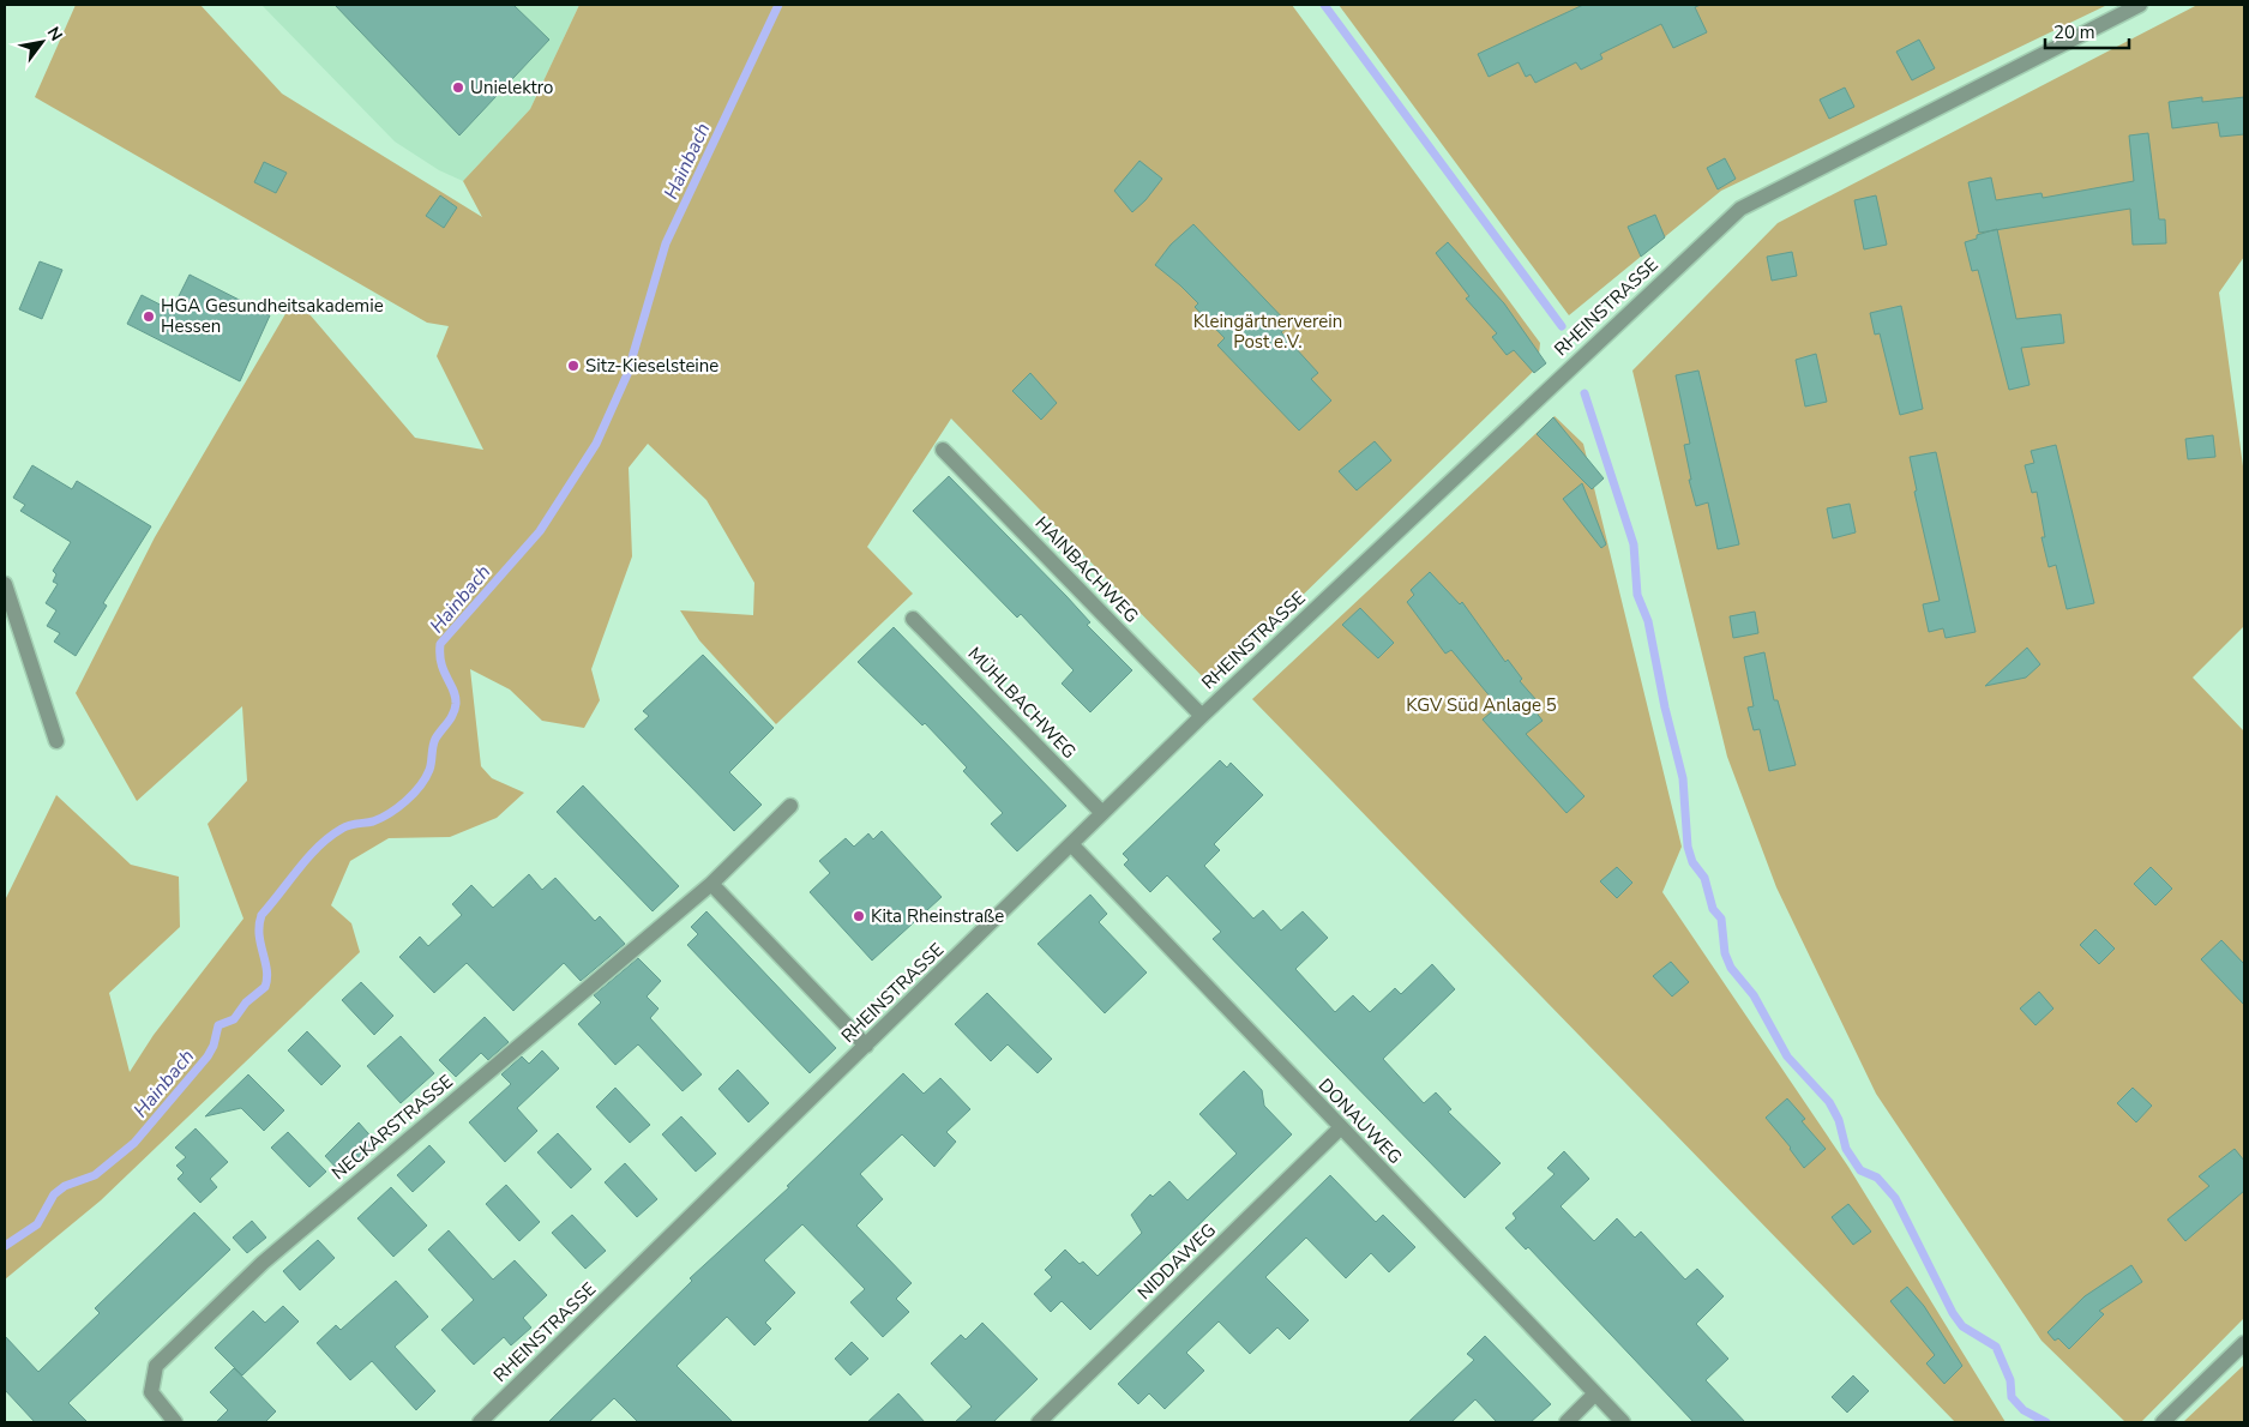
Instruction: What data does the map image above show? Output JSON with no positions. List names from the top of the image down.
{
  "streets": {
    "street": [
      "RHEINSTRASSE",
      "HAINBACHWEG",
      "MÜHLBACHWEG",
      "DONAUWEG",
      "NECKARSTRASSE",
      "NIDDAWEG"
    ]
  },
  "crossings": [
    ["RHEINSTRASSE", "HAINBACHWEG"],
    ["RHEINSTRASSE", "MÜHLBACHWEG"],
    ["RHEINSTRASSE", "DONAUWEG"],
    ["DONAUWEG", "NIDDAWEG"]
  ],
  "water": ["Hainbach"],
  "parks": ["Kleingärtnerverein Post e.V.", "KGV Süd Anlage 5"],
  "places": [
    "Unielektro",
    "HGA Gesundheitsakademie Hessen",
    "Sitz-Kieselsteine",
    "Kita Rheinstraße"
  ],
  "scale_bar": "20 m",
  "north": "top right"
}
